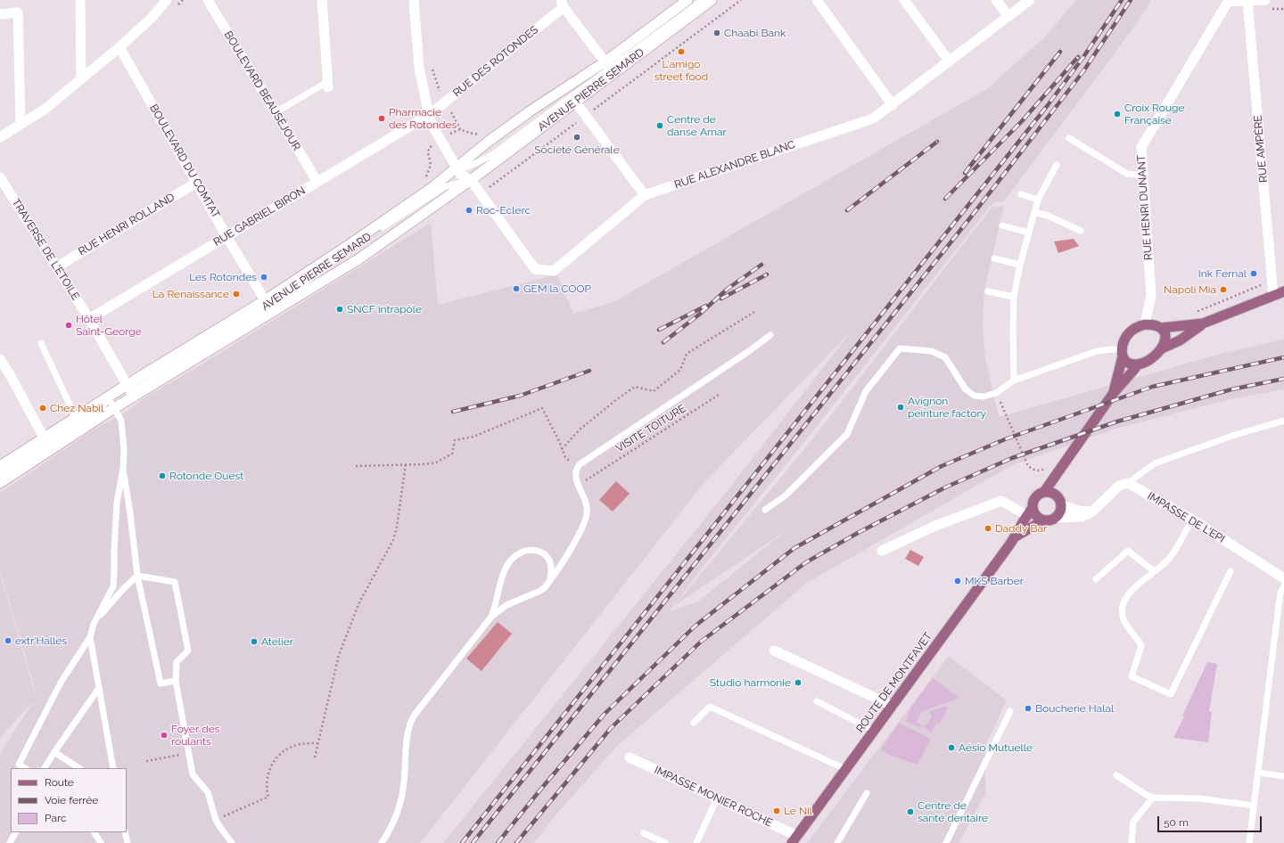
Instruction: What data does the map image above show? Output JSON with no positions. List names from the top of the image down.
{
  "streets": {
    "main road": ["ROUTE DE MONTFAVET"],
    "street": [
      "RUE DES ROTONDES",
      "AVENUE PIERRE SEMARD",
      "BOULEVARD BEAUSÉJOUR",
      "RUE AMPÉRE",
      "BOULEVARD DU COMTAT",
      "RUE ALEXANDRE BLANC",
      "RUE HENRI DUNANT",
      "RUE GABRIEL BIRON",
      "RUE HENRI ROLLAND",
      "TRAVERSE DE L'ETOILE",
      "IMPASSE DE L'EPI",
      "IMPASSE MONIER ROCHE"
    ],
    "path": ["VISITE TOITURE"]
  },
  "crossings": [
    ["RUE DES ROTONDES", "RUE ALEXANDRE BLANC"],
    ["RUE DES ROTONDES", "RUE GABRIEL BIRON"],
    ["AVENUE PIERRE SEMARD", "BOULEVARD DU COMTAT"],
    ["AVENUE PIERRE SEMARD", "RUE ALEXANDRE BLANC"],
    ["AVENUE PIERRE SEMARD", "TRAVERSE DE L'ETOILE"],
    ["BOULEVARD BEAUSÉJOUR", "RUE GABRIEL BIRON"],
    ["RUE AMPÉRE", "RUE HENRI DUNANT"],
    ["BOULEVARD DU COMTAT", "RUE GABRIEL BIRON"],
    ["BOULEVARD DU COMTAT", "RUE HENRI ROLLAND"],
    ["RUE ALEXANDRE BLANC", "RUE GABRIEL BIRON"],
    ["RUE GABRIEL BIRON", "TRAVERSE DE L'ETOILE"],
    ["RUE HENRI ROLLAND", "TRAVERSE DE L'ETOILE"],
    ["ROUTE DE MONTFAVET", "IMPASSE MONIER ROCHE"]
  ],
  "places": [
    "Chaabi Bank",
    "L'amigo street food",
    "Croix Rouge Française",
    "Pharmacie des Rotondes",
    "Centre de danse Amar",
    "Société Générale",
    "Roc-Eclerc",
    "Ink Fernal",
    "Les Rotondes",
    "GEM la COOP",
    "Napoli Mia",
    "La Renaissance",
    "SNCF intrapôle",
    "Hôtel Saint-George",
    "Avignon peinture factory",
    "Chez Nabil",
    "Rotonde Ouest",
    "Daddy Bar",
    "MKS Barber",
    "extr'Halles",
    "Atelier",
    "Studio harmonie",
    "Boucherie Halal",
    "Foyer des roulants",
    "Aésio Mutuelle",
    "Le Nil",
    "Centre de santé dentaire"
  ],
  "legend": ["Route", "Voie ferrée", "Parc"],
  "scale_bar": "50 m"
}
